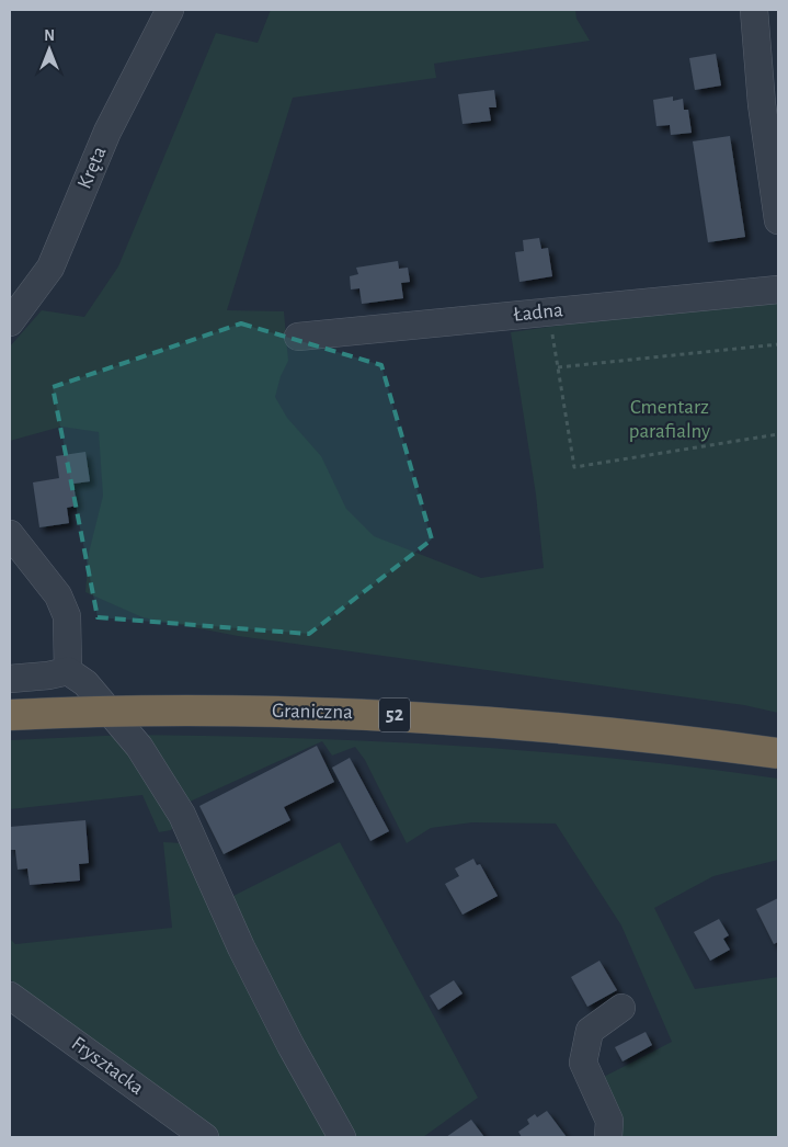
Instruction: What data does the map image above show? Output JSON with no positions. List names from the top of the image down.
{
  "streets": {
    "highway": ["Graniczna", "52"],
    "street": ["Kręta", "Ładna", "Frysztacka"]
  },
  "parks": ["Cmentarz parafialny"],
  "north": "top"
}
